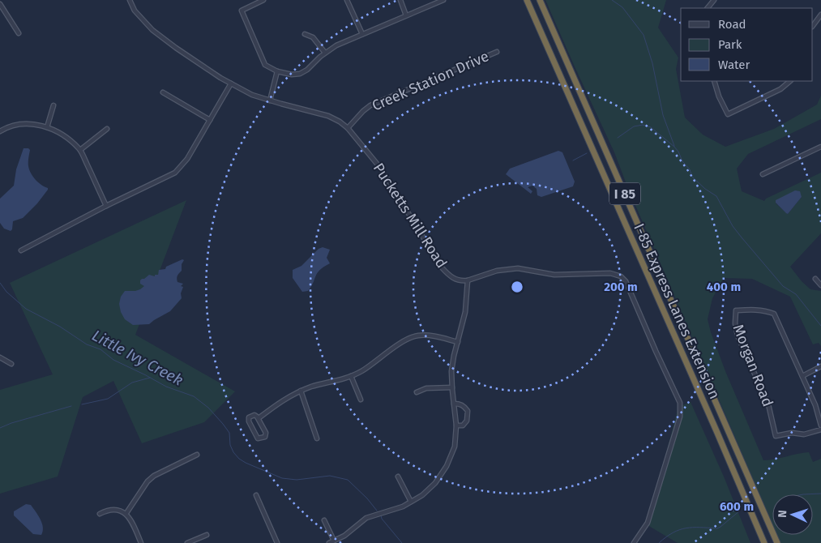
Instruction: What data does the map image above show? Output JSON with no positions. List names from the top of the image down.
{
  "streets": {
    "highway": ["I 85", "I-85 Express Lanes Extension"],
    "street": ["Creek Station Drive", "Pucketts Mill Road", "Morgan Road"]
  },
  "crossings": [
    ["Creek Station Drive", "Pucketts Mill Road"]
  ],
  "water": ["Little Ivy Creek"],
  "legend": ["Road", "Park", "Water"],
  "north": "left",
  "rings": ["200 m", "400 m", "600 m"]
}
